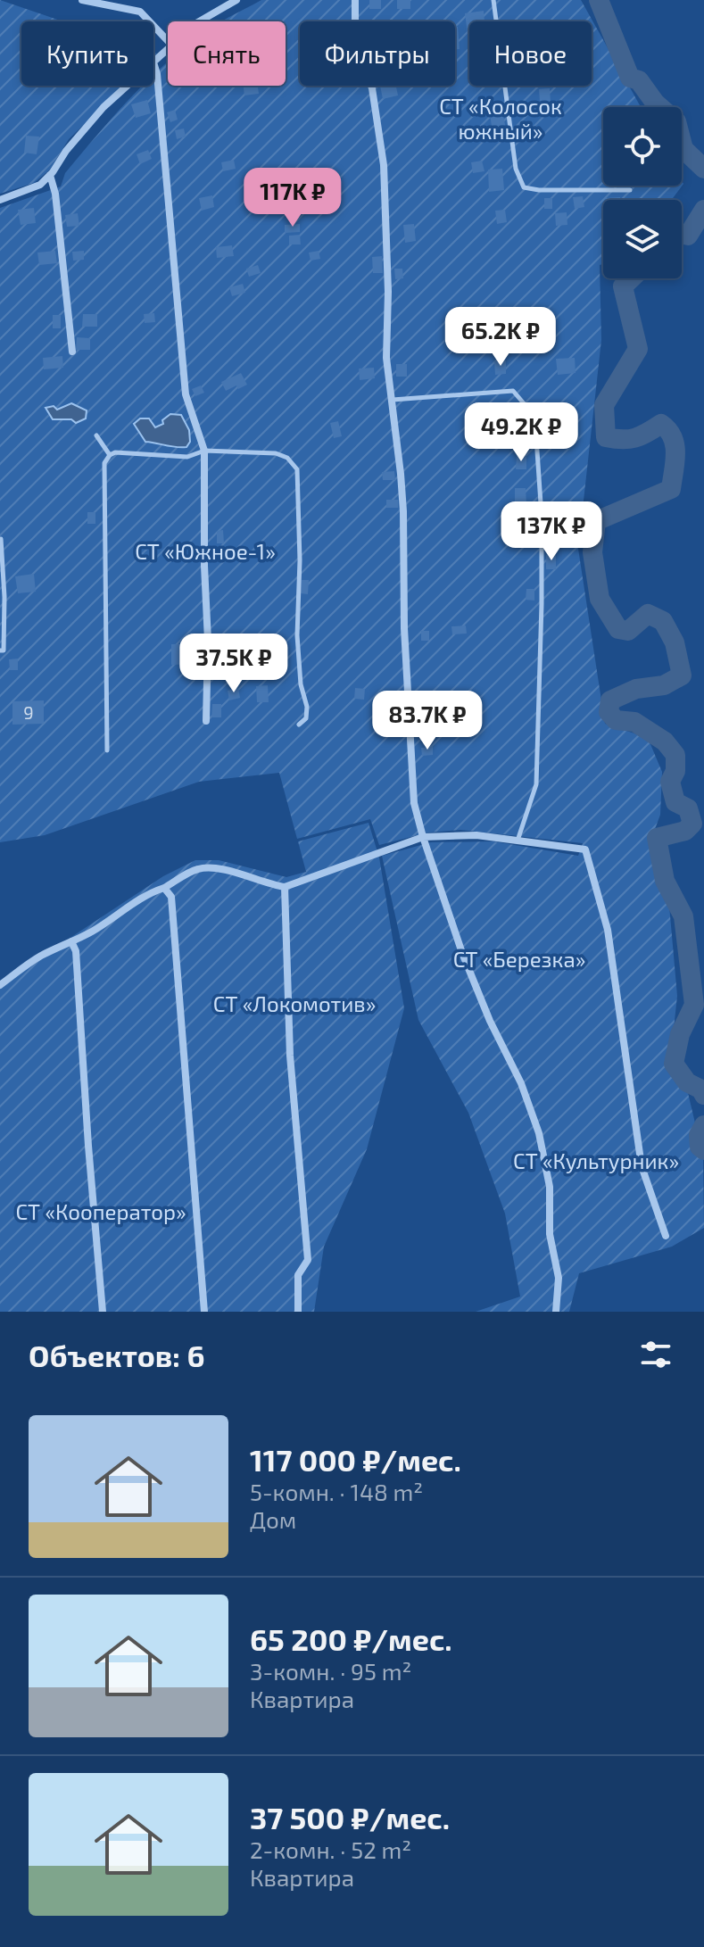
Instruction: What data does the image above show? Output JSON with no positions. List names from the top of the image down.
{
  "parks": [
    "СТ «Колосок южный»",
    "СТ «Южное-1»",
    "СТ «Березка»",
    "СТ «Локомотив»",
    "СТ «Культурник»",
    "СТ «Кооператор»"
  ],
  "house_numbers": ["9"],
  "page": {
    "chip": [
      "Купить",
      "Снять",
      "Фильтры",
      "Новое"
    ],
    "price": [
      "117K ₽",
      "65.2K ₽",
      "49.2K ₽",
      "137K ₽",
      "37.5K ₽",
      "83.7K ₽"
    ],
    "heading": "Объектов: 6",
    "list": [
      {
        "name": "117 000 ₽/мес.",
        "note": "5-комн. · 148 m² · Дом"
      },
      {
        "name": "65 200 ₽/мес.",
        "note": "3-комн. · 95 m² · Квартира"
      },
      {
        "name": "37 500 ₽/мес.",
        "note": "2-комн. · 52 m² · Квартира"
      }
    ]
  }
}
